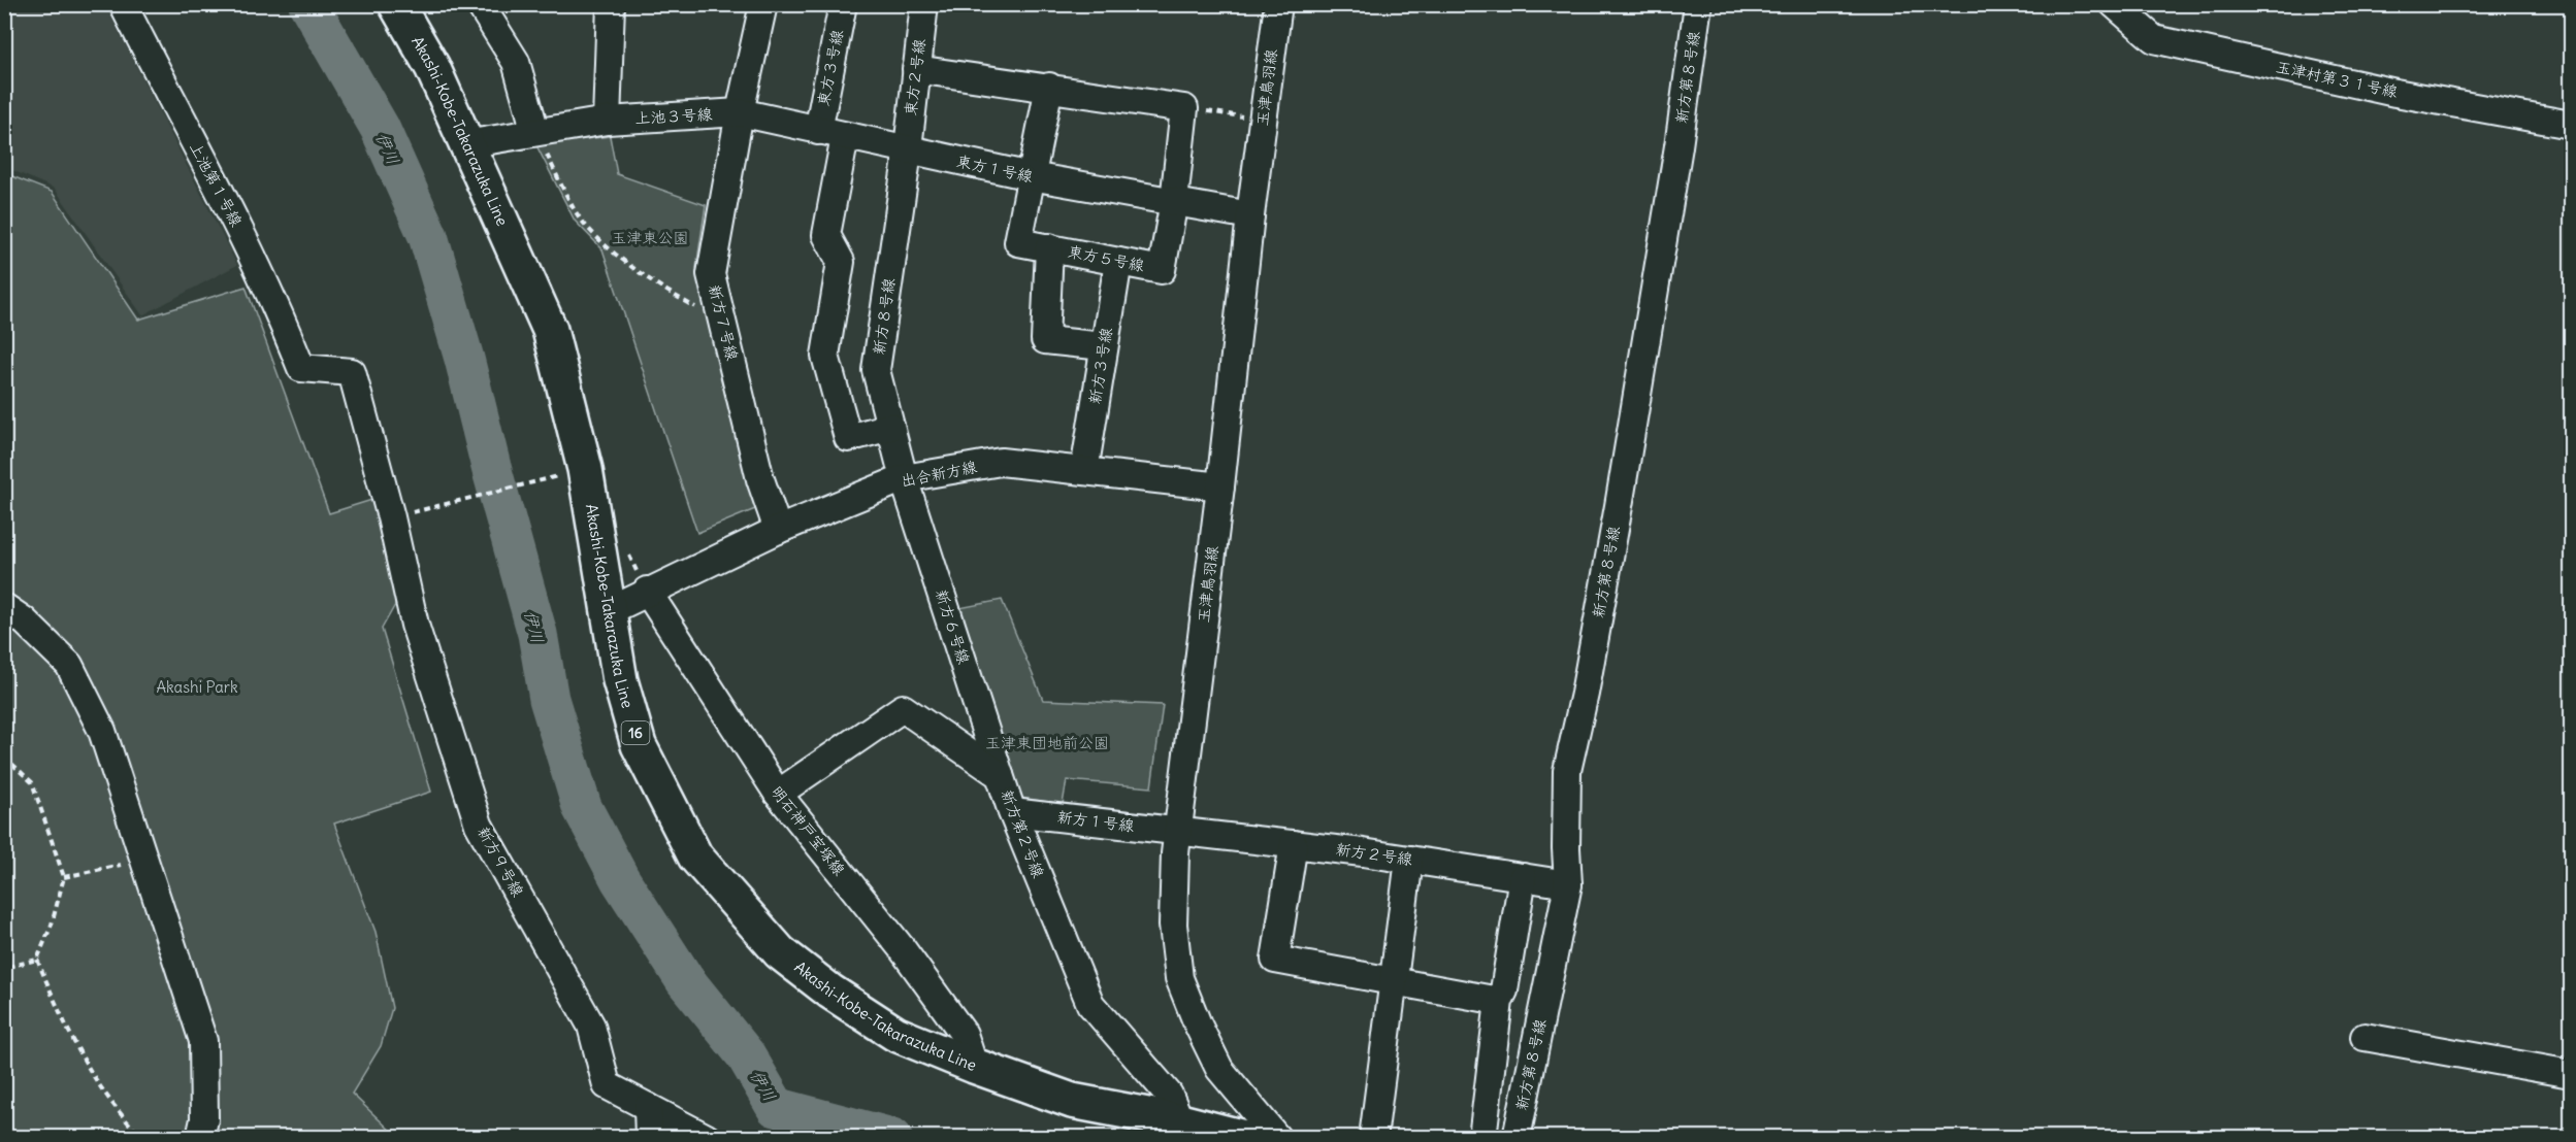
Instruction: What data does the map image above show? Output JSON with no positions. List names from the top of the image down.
{
  "streets": {
    "main road": ["Akashi-Kobe-Takarazuka Line", "16"],
    "street": [
      "東方３号線",
      "東方２号線",
      "新方第８号線",
      "玉津村第３１号線",
      "玉津鳥羽線",
      "上池３号線",
      "東方１号線",
      "上池第１号線",
      "東方５号線",
      "新方８号線",
      "新方７号線",
      "新方３号線",
      "出合新方線",
      "新方６号線",
      "新方１号線",
      "明石神戸宝塚線",
      "新方第２号線",
      "新方２号線",
      "新方９号線"
    ]
  },
  "crossings": [
    ["東方３号線", "東方１号線"],
    ["東方２号線", "東方１号線"],
    ["東方２号線", "新方８号線"],
    ["新方第８号線", "新方２号線"],
    ["玉津鳥羽線", "東方１号線"],
    ["玉津鳥羽線", "出合新方線"],
    ["玉津鳥羽線", "新方１号線"],
    ["玉津鳥羽線", "新方２号線"],
    ["上池３号線", "Akashi-Kobe-Takarazuka Line"],
    ["上池３号線", "東方１号線"],
    ["上池３号線", "新方７号線"],
    ["Akashi-Kobe-Takarazuka Line", "出合新方線"],
    ["Akashi-Kobe-Takarazuka Line", "明石神戸宝塚線"],
    ["Akashi-Kobe-Takarazuka Line", "新方第２号線"],
    ["東方１号線", "東方５号線"],
    ["東方１号線", "新方８号線"],
    ["東方１号線", "新方７号線"],
    ["上池第１号線", "新方９号線"],
    ["東方５号線", "新方３号線"],
    ["新方８号線", "出合新方線"],
    ["新方８号線", "新方６号線"],
    ["新方７号線", "出合新方線"],
    ["新方３号線", "出合新方線"],
    ["出合新方線", "新方６号線"],
    ["出合新方線", "明石神戸宝塚線"],
    ["新方６号線", "新方第２号線"],
    ["新方１号線", "新方第２号線"],
    ["新方１号線", "新方２号線"],
    ["明石神戸宝塚線", "新方第２号線"]
  ],
  "water": ["伊川"],
  "parks": ["玉津東公園", "Akashi Park", "玉津東団地前公園"]
}
